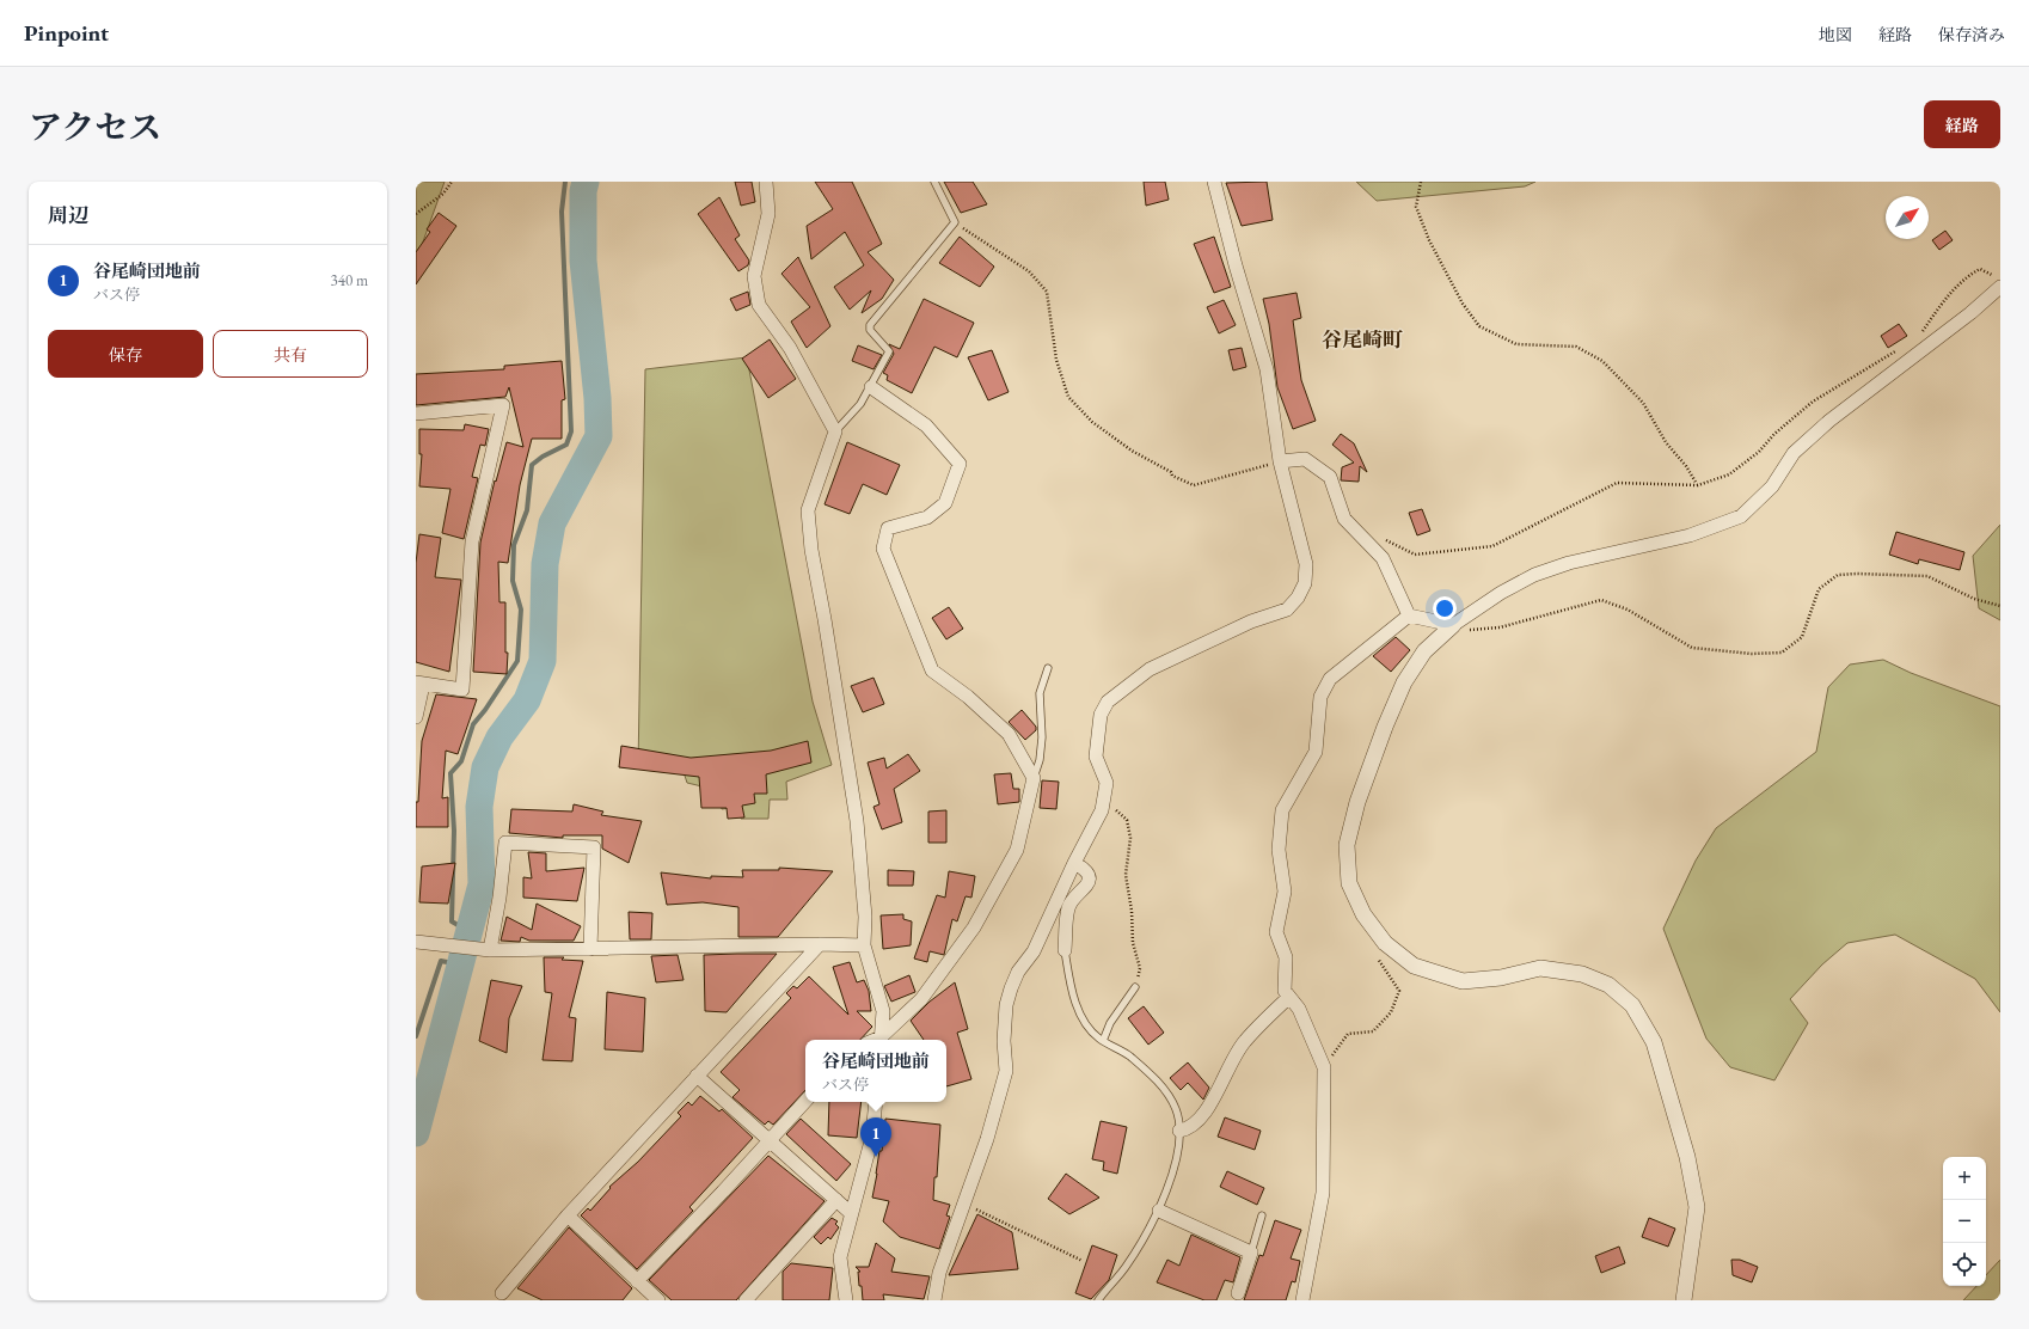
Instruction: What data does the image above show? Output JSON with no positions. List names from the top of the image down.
{
  "districts": ["谷尾崎町"],
  "north": "top right",
  "page": {
    "header": "Pinpoint",
    "nav": ["地図", "経路", "保存済み"],
    "title": "アクセス",
    "buttons": [
      "経路",
      ["保存", "共有"]
    ],
    "heading": "周辺",
    "list": [
      {
        "mark": "1",
        "name": "谷尾崎団地前",
        "note": "バス停",
        "value": "340 m"
      }
    ],
    "popup": ["谷尾崎団地前", "バス停"],
    "pins": "1",
    "map_buttons": ["+", "−"]
  }
}
